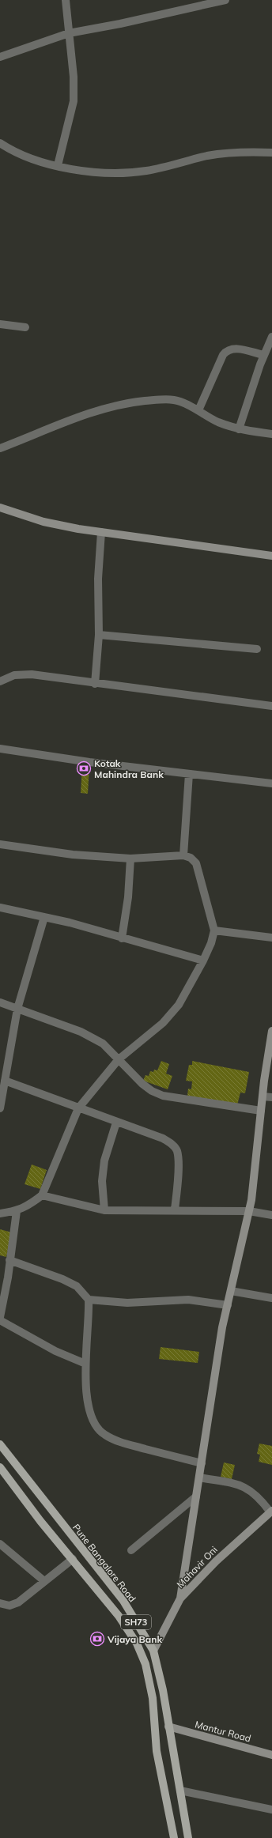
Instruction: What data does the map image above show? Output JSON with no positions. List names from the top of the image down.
{
  "streets": {
    "main road": ["Pune Bangalore Road", "SH73"],
    "street": ["Mahavir Oni", "Mantur Road"]
  },
  "crossings": [
    ["Pune Bangalore Road", "Mahavir Oni"],
    ["Pune Bangalore Road", "Mantur Road"]
  ],
  "places": {
    "bank": ["Kotak Mahindra Bank", "Vijaya Bank"]
  }
}
